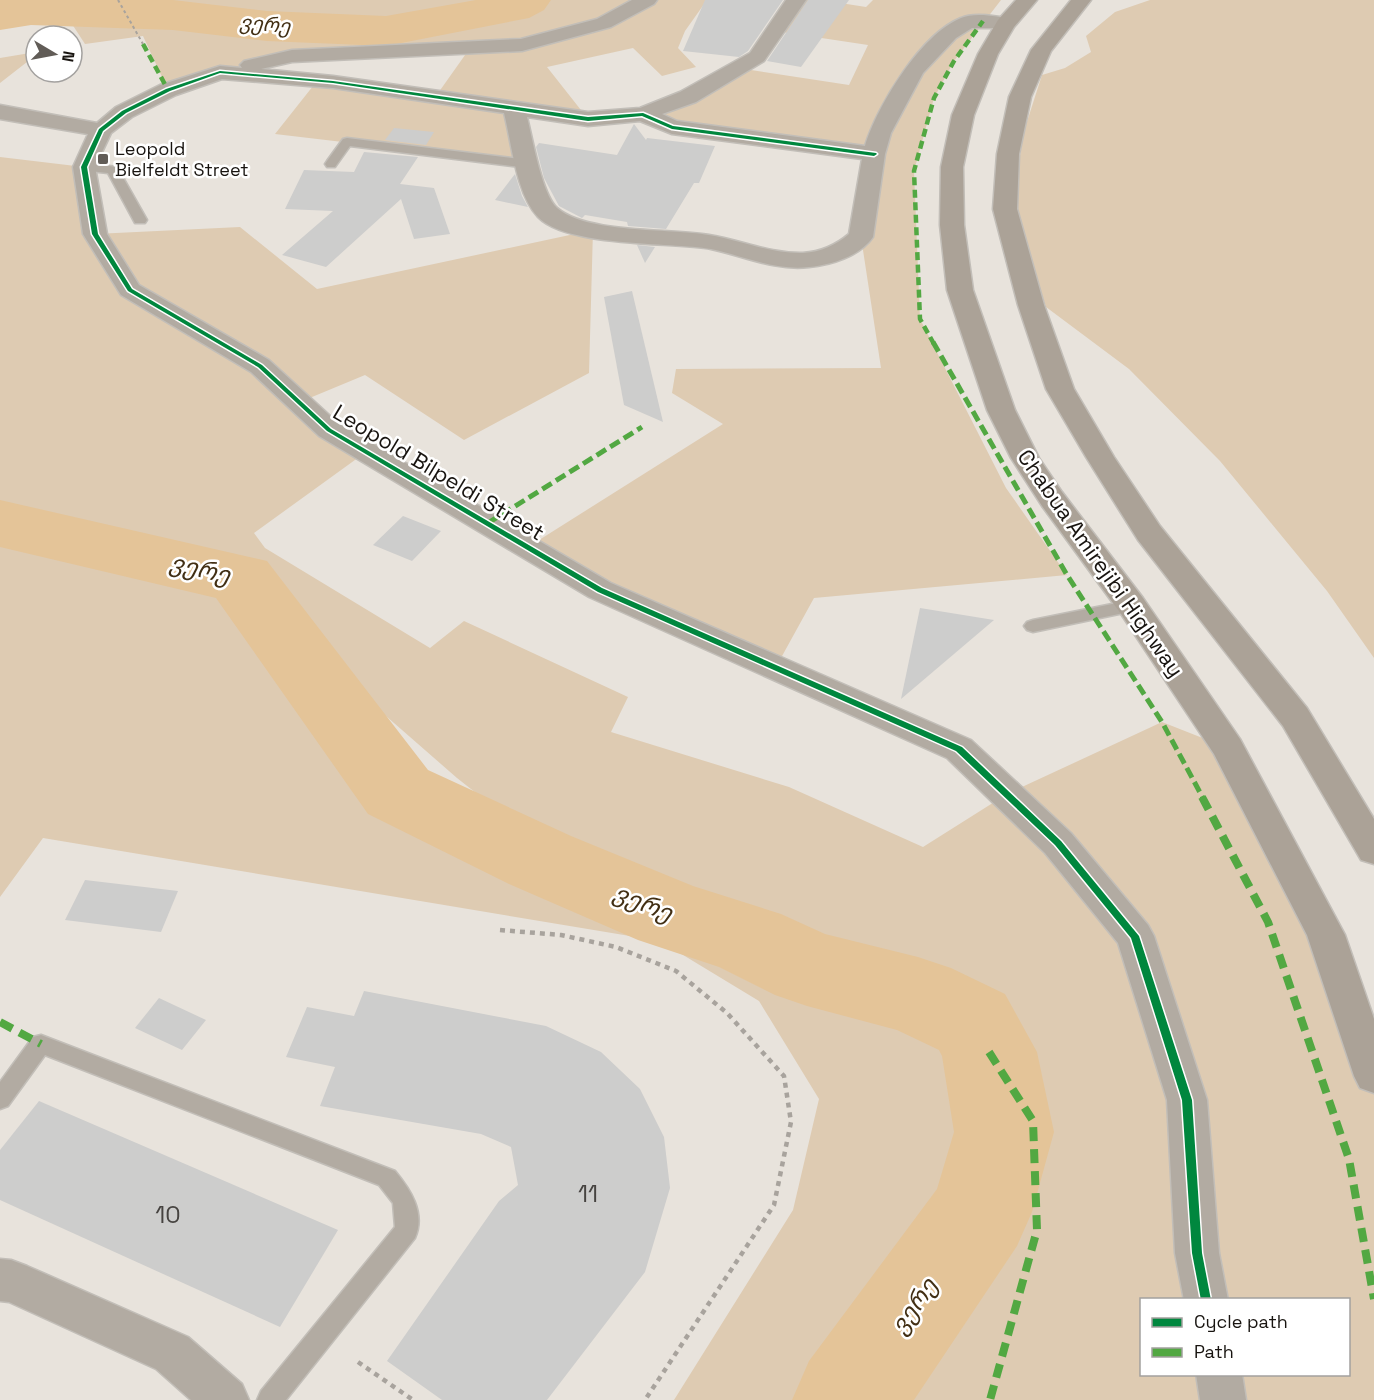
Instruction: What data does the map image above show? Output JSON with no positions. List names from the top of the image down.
{
  "streets": {
    "main road": ["Chabua Amirejibi Highway"],
    "street": ["Leopold Bilpeldi Street"]
  },
  "water": ["ვერე"],
  "places": {
    "transit": ["Leopold Bielfeldt Street"]
  },
  "house_numbers": ["11", "10"],
  "legend": ["Cycle path", "Path"],
  "north": "right"
}
